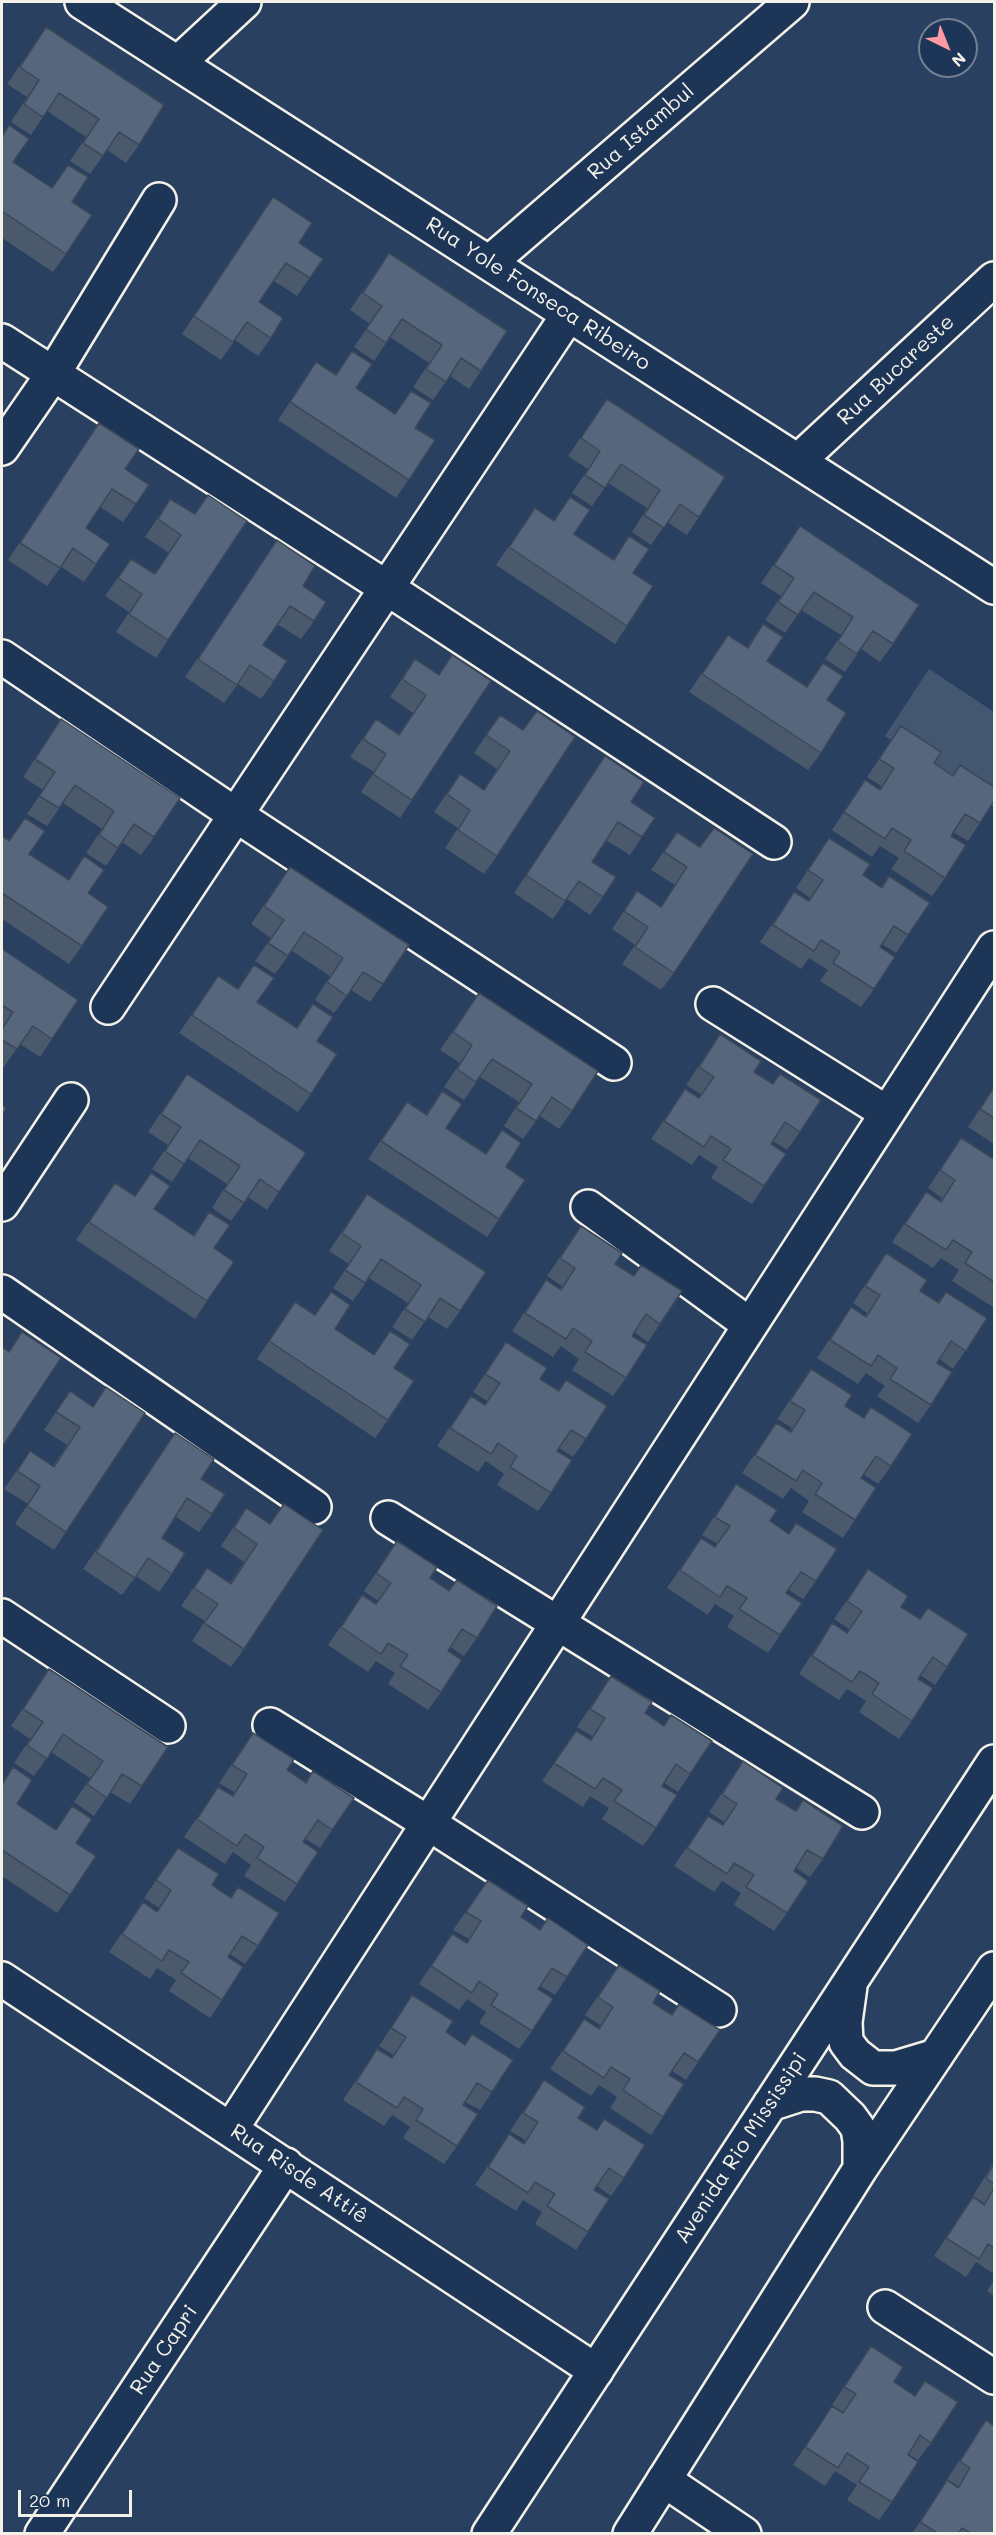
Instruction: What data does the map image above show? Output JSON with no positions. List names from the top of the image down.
{
  "streets": {
    "street": [
      "Rua Istambul",
      "Rua Yole Fonseca Ribeiro",
      "Rua Bucareste",
      "Avenida Rio Mississipi",
      "Rua Risde Attiê",
      "Rua Capri"
    ]
  },
  "crossings": [
    ["Rua Istambul", "Rua Yole Fonseca Ribeiro"],
    ["Rua Yole Fonseca Ribeiro", "Rua Bucareste"],
    ["Avenida Rio Mississipi", "Rua Risde Attiê"],
    ["Rua Risde Attiê", "Rua Capri"]
  ],
  "scale_bar": "20 m",
  "north": "bottom right"
}
